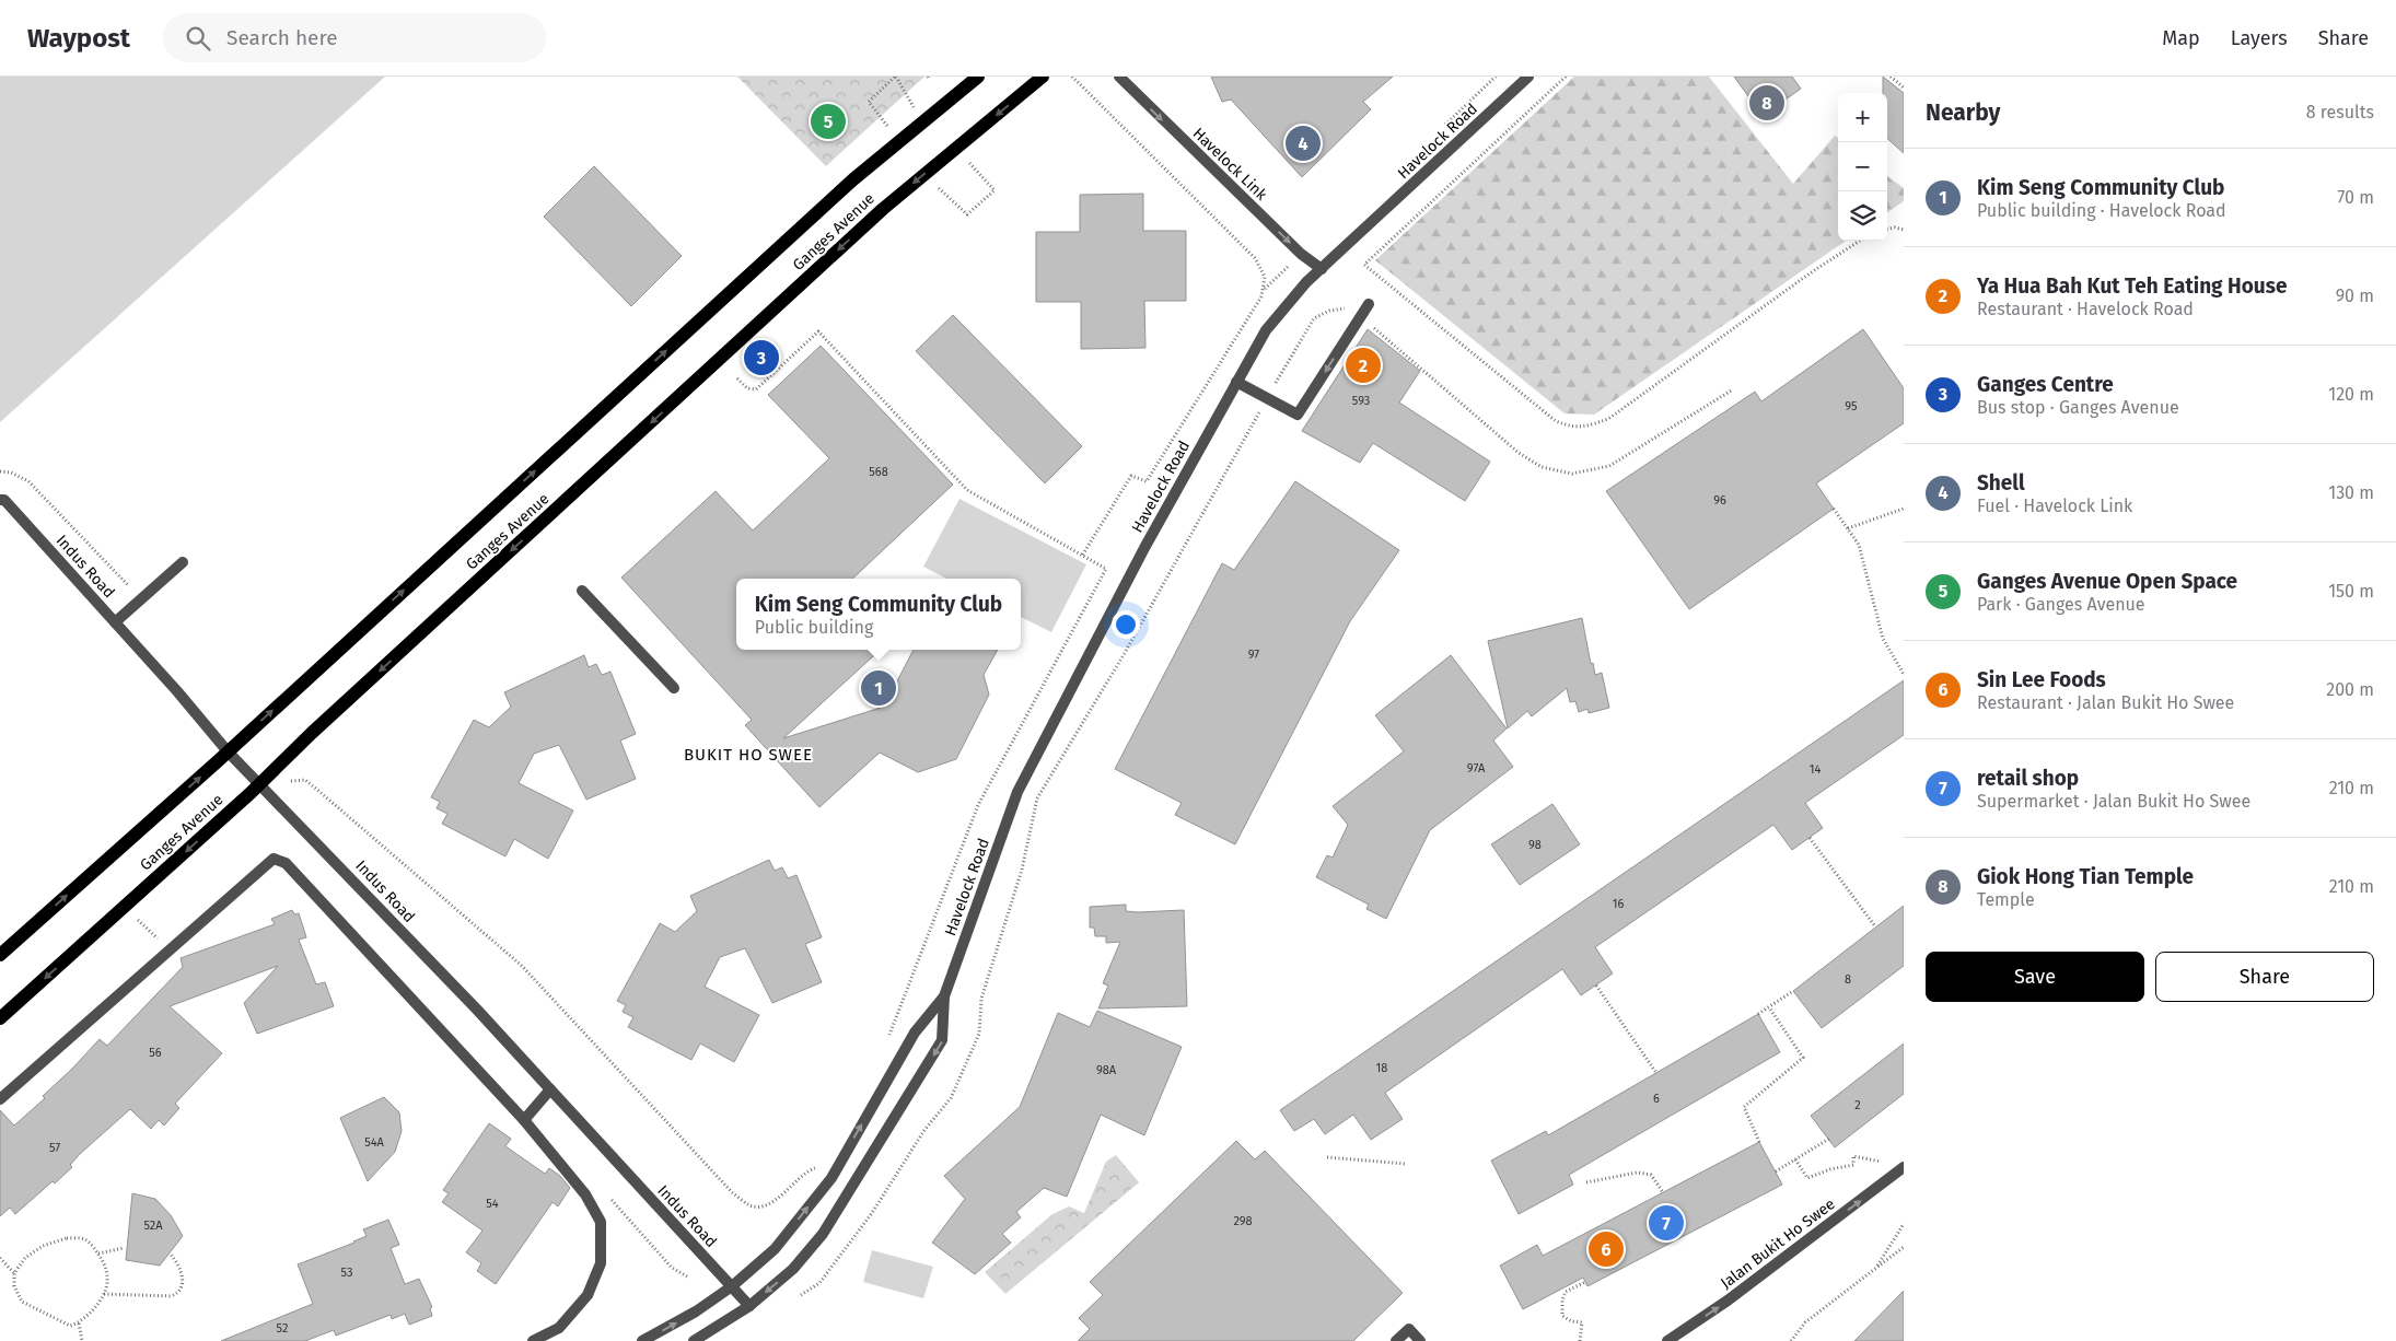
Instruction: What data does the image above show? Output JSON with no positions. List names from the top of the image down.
{
  "streets": {
    "main road": ["Ganges Avenue"],
    "street": [
      "Havelock Road",
      "Havelock Link",
      "Indus Road",
      "Jalan Bukit Ho Swee"
    ]
  },
  "crossings": [
    ["Havelock Road", "Havelock Link"],
    ["Havelock Road", "Indus Road"],
    ["Ganges Avenue", "Indus Road"]
  ],
  "one_way": ["Havelock Link", "Jalan Bukit Ho Swee"],
  "districts": ["BUKIT HO SWEE"],
  "house_numbers": [
    "593",
    "95",
    "568",
    "96",
    "97",
    "97A",
    "14",
    "98",
    "16",
    "8",
    "56",
    "18",
    "98A",
    "6",
    "2",
    "54A",
    "57",
    "54",
    "298",
    "52A",
    "53",
    "52"
  ],
  "page": {
    "header": "Waypost",
    "search": "Search here",
    "nav": ["Map", "Layers", "Share"],
    "heading": ["Nearby", "8 results"],
    "pins": [
      "8",
      "5",
      "4",
      "3",
      "2",
      "1",
      "7",
      "6"
    ],
    "map_buttons": ["+", "−"],
    "list": [
      {
        "mark": "1",
        "name": "Kim Seng Community Club",
        "note": "Public building · Havelock Road",
        "value": "70 m"
      },
      {
        "mark": "2",
        "name": "Ya Hua Bah Kut Teh Eating House",
        "note": "Restaurant · Havelock Road",
        "value": "90 m"
      },
      {
        "mark": "3",
        "name": "Ganges Centre",
        "note": "Bus stop · Ganges Avenue",
        "value": "120 m"
      },
      {
        "mark": "4",
        "name": "Shell",
        "note": "Fuel · Havelock Link",
        "value": "130 m"
      },
      {
        "mark": "5",
        "name": "Ganges Avenue Open Space",
        "note": "Park · Ganges Avenue",
        "value": "150 m"
      },
      {
        "mark": "6",
        "name": "Sin Lee Foods",
        "note": "Restaurant · Jalan Bukit Ho Swee",
        "value": "200 m"
      },
      {
        "mark": "7",
        "name": "retail shop",
        "note": "Supermarket · Jalan Bukit Ho Swee",
        "value": "210 m"
      },
      {
        "mark": "8",
        "name": "Giok Hong Tian Temple",
        "note": "Temple",
        "value": "210 m"
      }
    ],
    "popup": ["Kim Seng Community Club", "Public building"],
    "buttons": ["Save", "Share"]
  }
}
